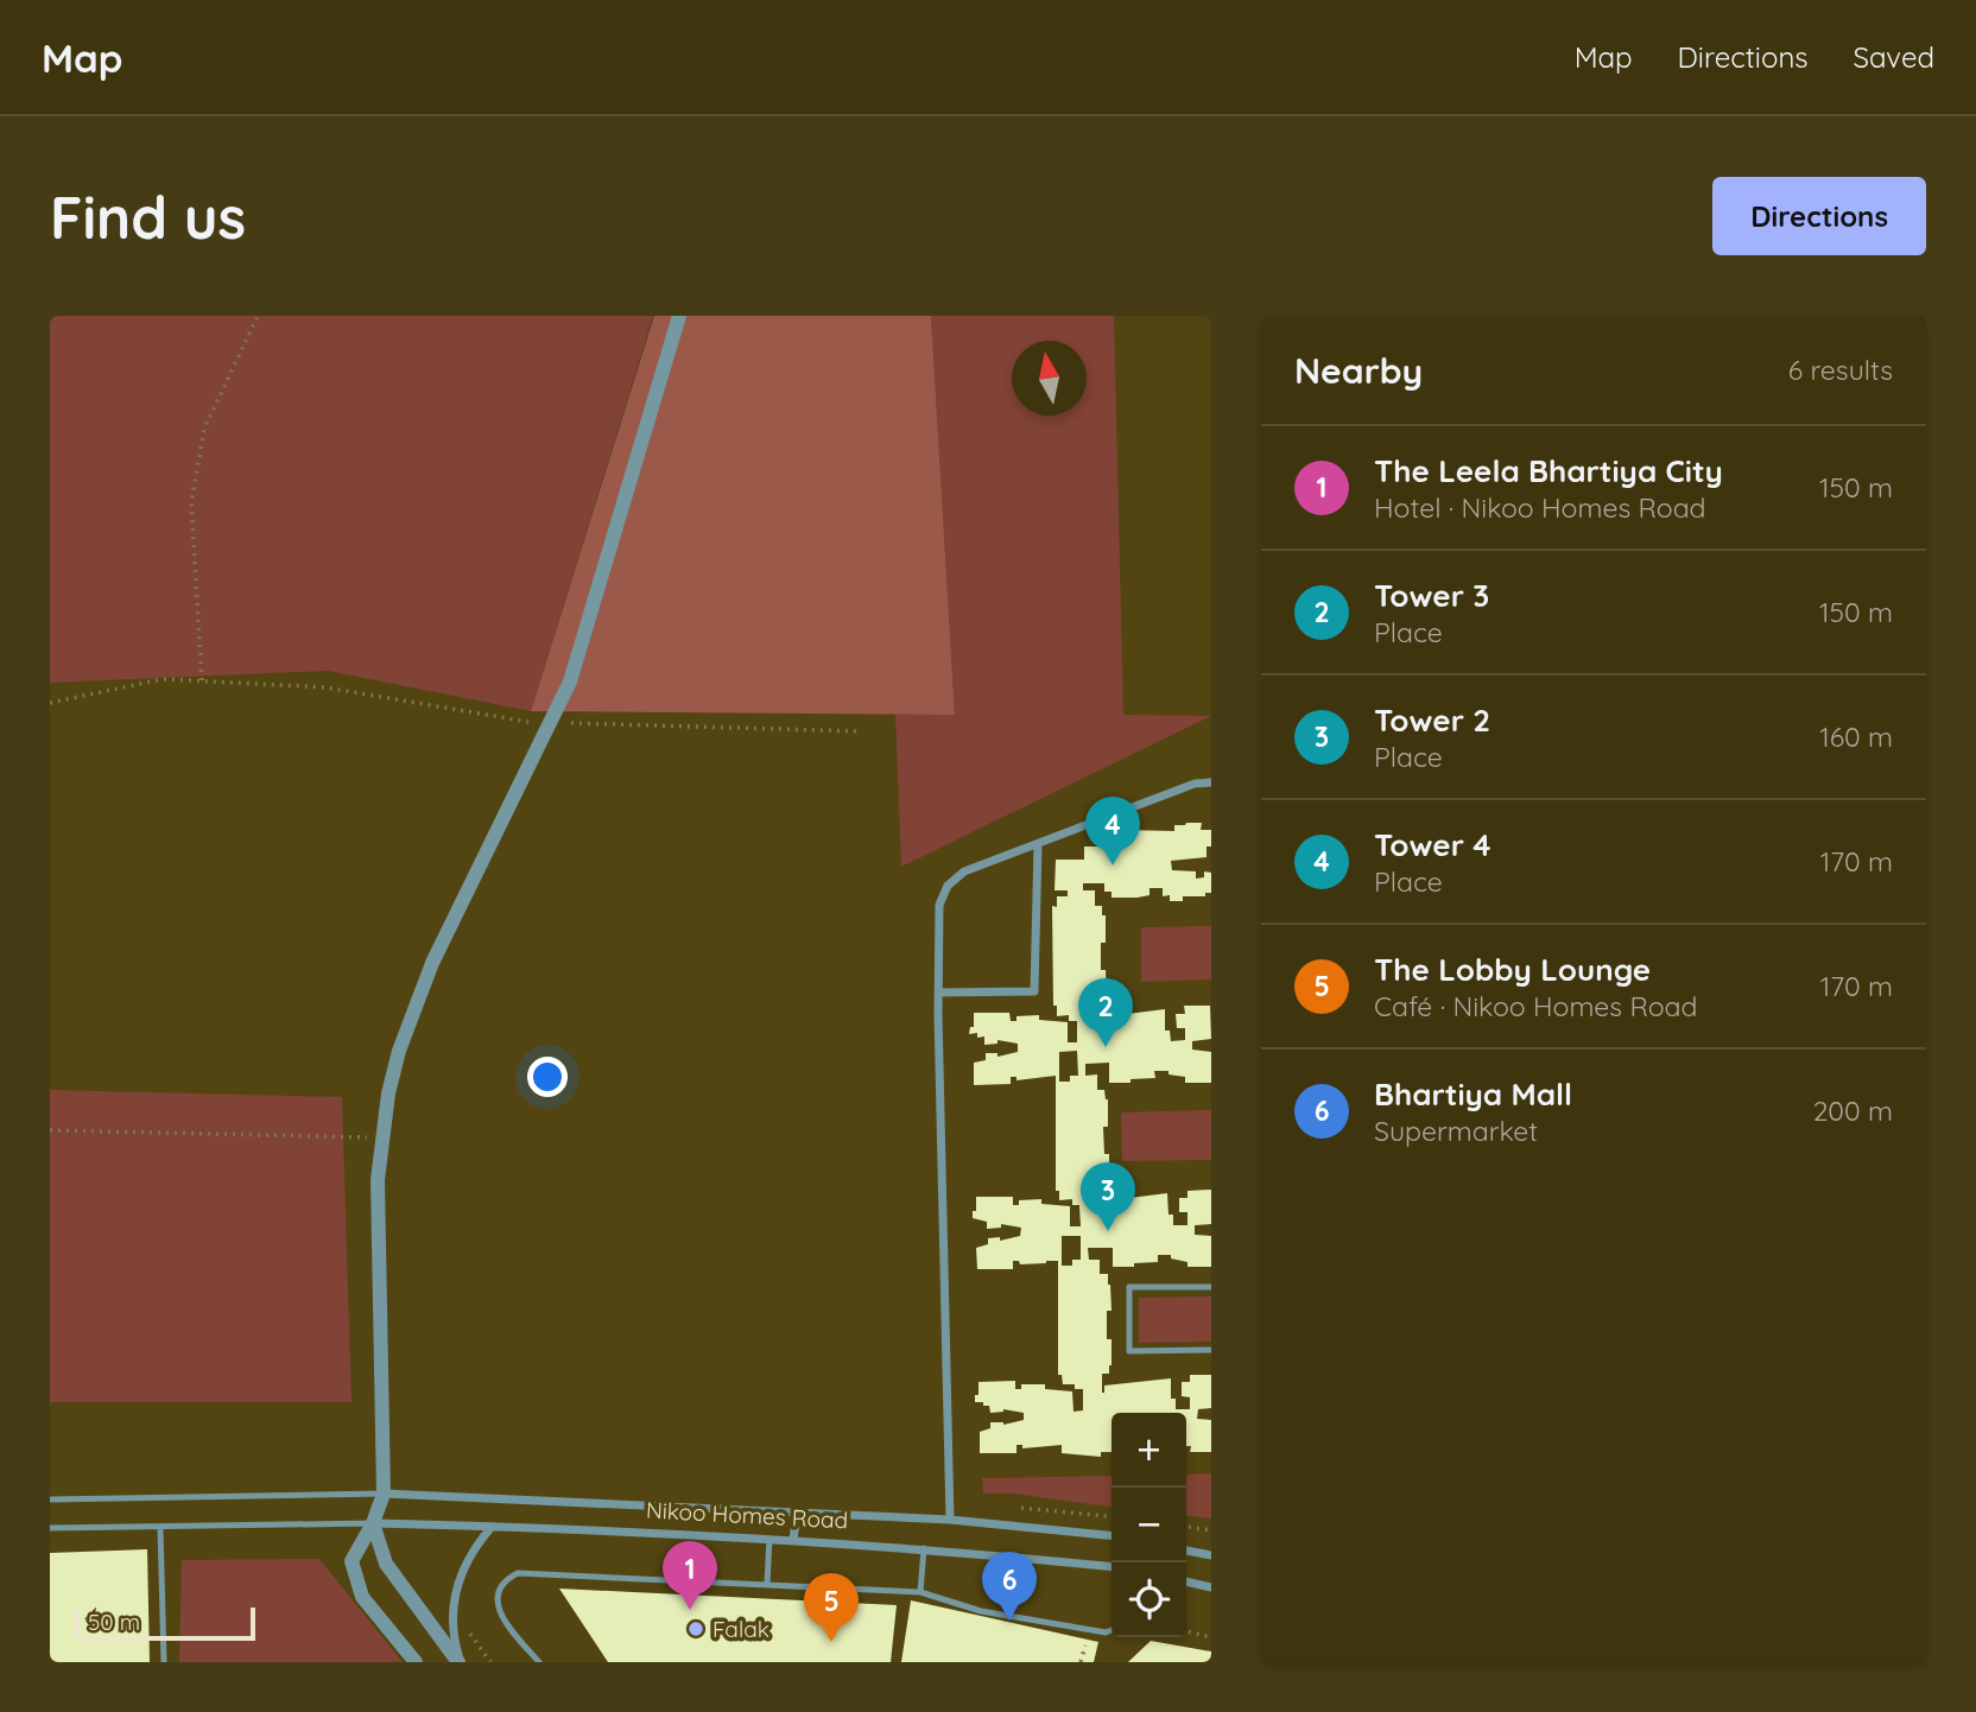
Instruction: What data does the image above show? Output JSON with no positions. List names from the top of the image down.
{
  "streets": {
    "street": ["Nikoo Homes Road"]
  },
  "places": ["Falak"],
  "scale_bar": "50 m",
  "north": "top",
  "page": {
    "header": "Map",
    "nav": ["Map", "Directions", "Saved"],
    "buttons": "Directions",
    "title": "Find us",
    "heading": ["Nearby", "6 results"],
    "list": [
      {
        "mark": "1",
        "name": "The Leela Bhartiya City",
        "note": "Hotel · Nikoo Homes Road",
        "value": "150 m"
      },
      {
        "mark": "2",
        "name": "Tower 3",
        "note": "Place",
        "value": "150 m"
      },
      {
        "mark": "3",
        "name": "Tower 2",
        "note": "Place",
        "value": "160 m"
      },
      {
        "mark": "4",
        "name": "Tower 4",
        "note": "Place",
        "value": "170 m"
      },
      {
        "mark": "5",
        "name": "The Lobby Lounge",
        "note": "Café · Nikoo Homes Road",
        "value": "170 m"
      },
      {
        "mark": "6",
        "name": "Bhartiya Mall",
        "note": "Supermarket",
        "value": "200 m"
      }
    ],
    "pins": [
      "4",
      "2",
      "3",
      "1",
      "6",
      "5"
    ],
    "map_buttons": ["+", "−"],
    "scale": "50 m"
  }
}
